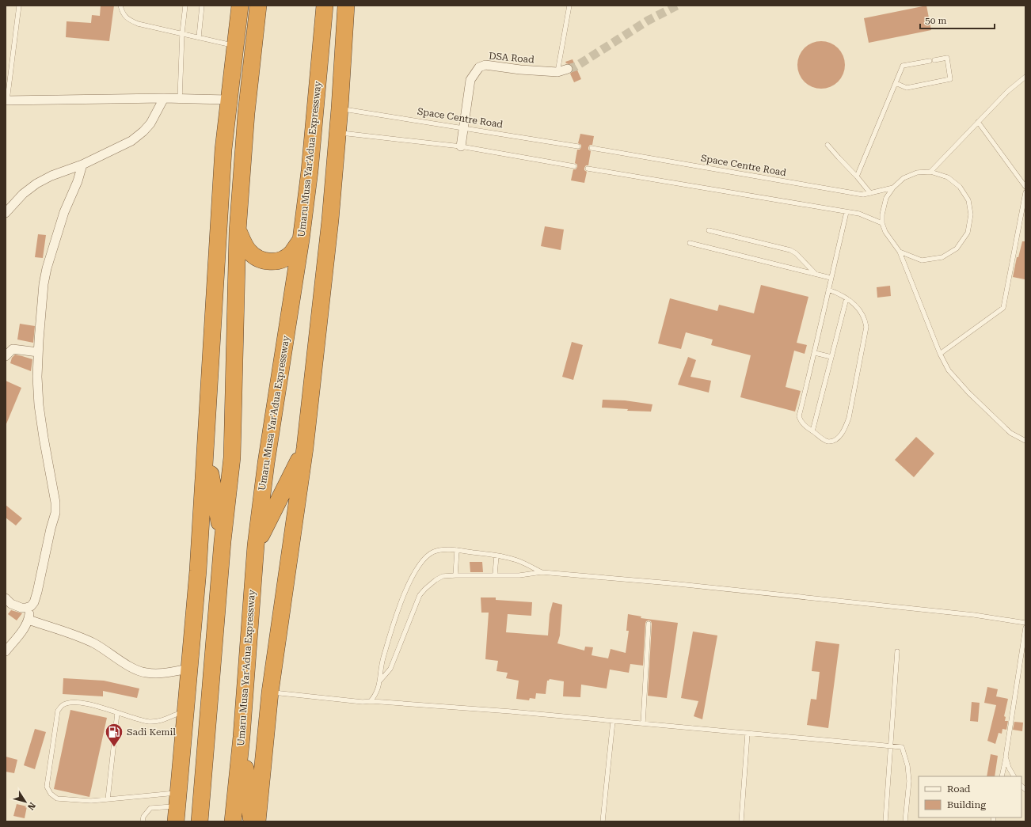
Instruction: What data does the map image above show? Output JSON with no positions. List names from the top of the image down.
{
  "streets": {
    "highway": ["Umaru Musa Yar'Adua Expressway"],
    "street": ["DSA Road"],
    "lane": ["Space Centre Road"]
  },
  "crossings": [
    ["DSA Road", "Space Centre Road"]
  ],
  "places": {
    "fuel station": ["Sadi Kemil"]
  },
  "legend": ["Road", "Building"],
  "scale_bar": "50 m",
  "north": "bottom right"
}
